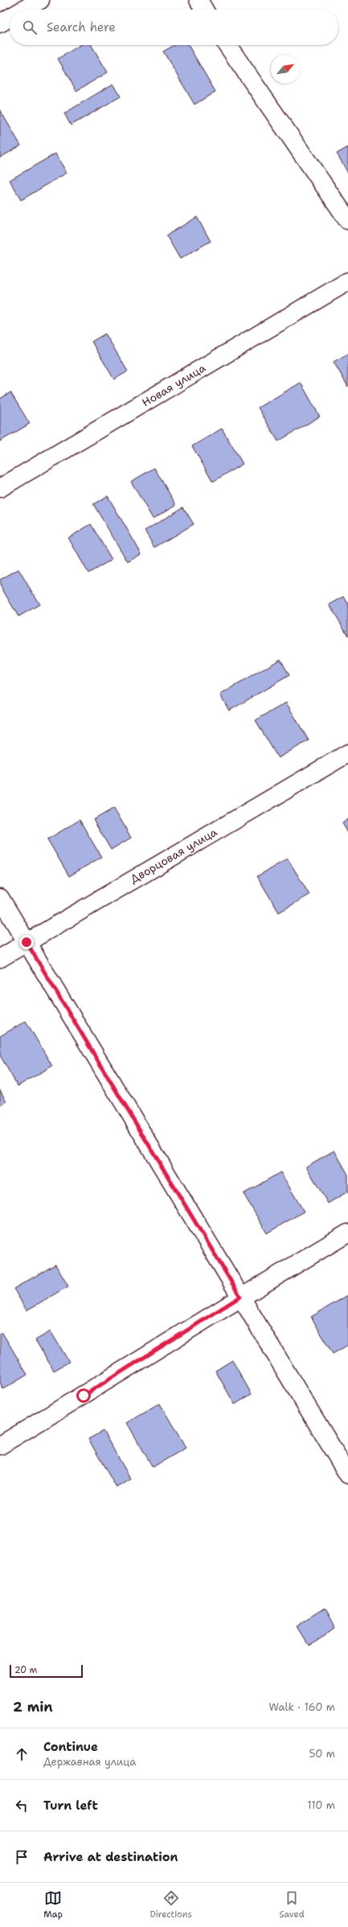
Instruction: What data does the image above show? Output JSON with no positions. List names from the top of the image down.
{
  "streets": {
    "street": ["Новая улица", "Дворцовая улица"]
  },
  "scale_bar": "20 m",
  "north": "top right",
  "page": {
    "search": "Search here",
    "scale": "20 m",
    "heading": ["2 min", "Walk · 160 m"],
    "list": [
      ["Continue", "Державная улица", "50 m"],
      ["Turn left", "110 m"],
      "Arrive at destination"
    ],
    "nav": ["Map", "Directions", "Saved"]
  }
}
